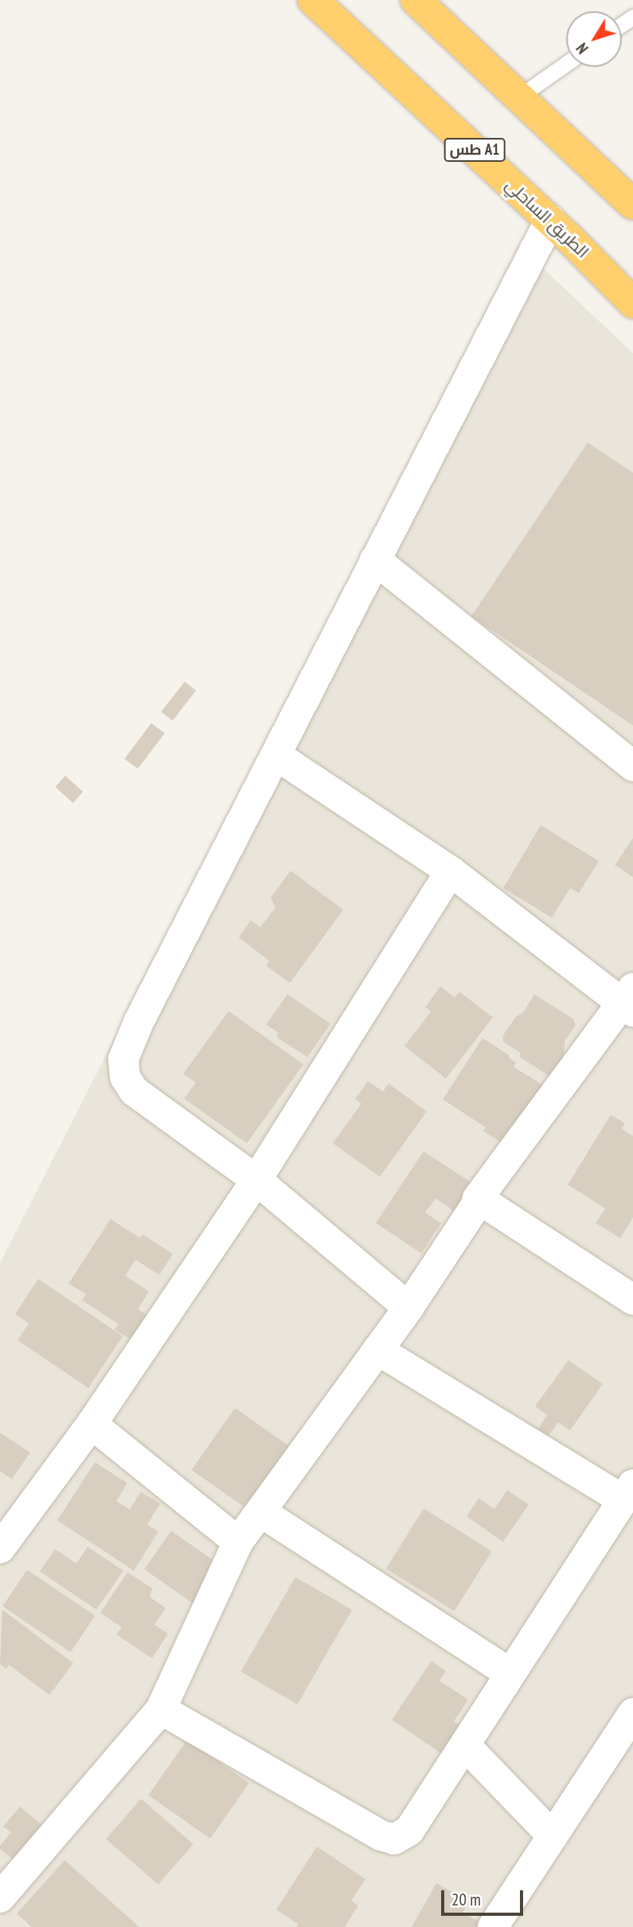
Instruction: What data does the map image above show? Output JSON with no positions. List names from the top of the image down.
{
  "streets": {
    "highway": ["طس A1", "الطريق الساحلي"]
  },
  "scale_bar": "20 m",
  "north": "bottom left"
}
